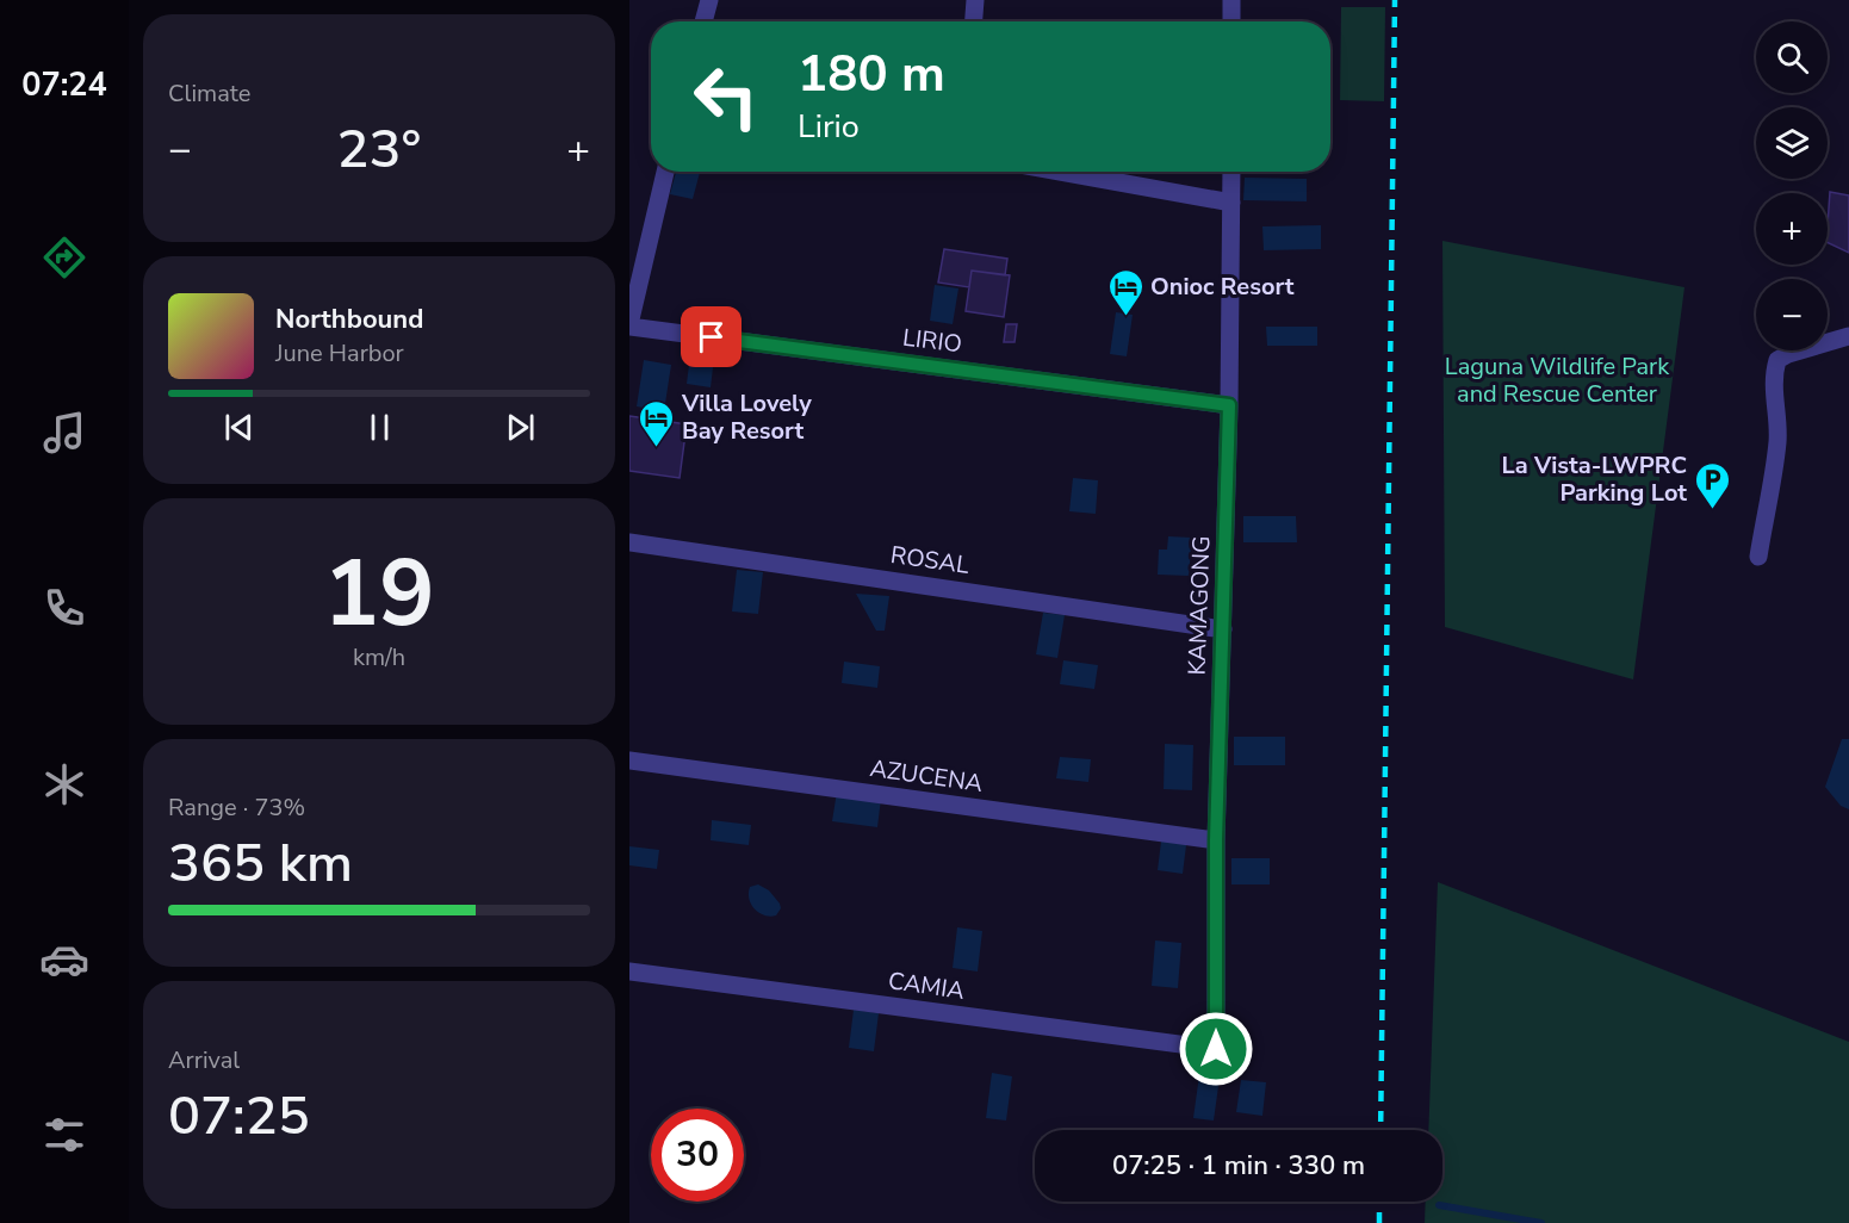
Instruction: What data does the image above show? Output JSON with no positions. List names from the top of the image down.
{
  "streets": {
    "street": [
      "LIRIO",
      "ROSAL",
      "KAMAGONG",
      "AZUCENA",
      "CAMIA"
    ]
  },
  "crossings": [
    ["LIRIO", "KAMAGONG"],
    ["ROSAL", "KAMAGONG"],
    ["KAMAGONG", "AZUCENA"],
    ["KAMAGONG", "CAMIA"]
  ],
  "parks": ["Laguna Wildlife Park and Rescue Center"],
  "places": {
    "hotel": ["Onioc Resort", "Villa Lovely Bay Resort"],
    "parking": ["La Vista-LWPRC Parking Lot"]
  },
  "page": {
    "tabs": "07:24",
    "tile": [
      "Climate",
      ["19", "km/h"],
      ["Range · 73%", "365 km"],
      ["Arrival", "07:25"]
    ],
    "map_buttons": ["+", "−"],
    "turn": ["180 m", "Lirio"],
    "heat": ["−", "23°", "+"],
    "song": ["Northbound", "June Harbor"],
    "limit": "30",
    "trip": "07:25 · 1 min · 330 m"
  }
}
